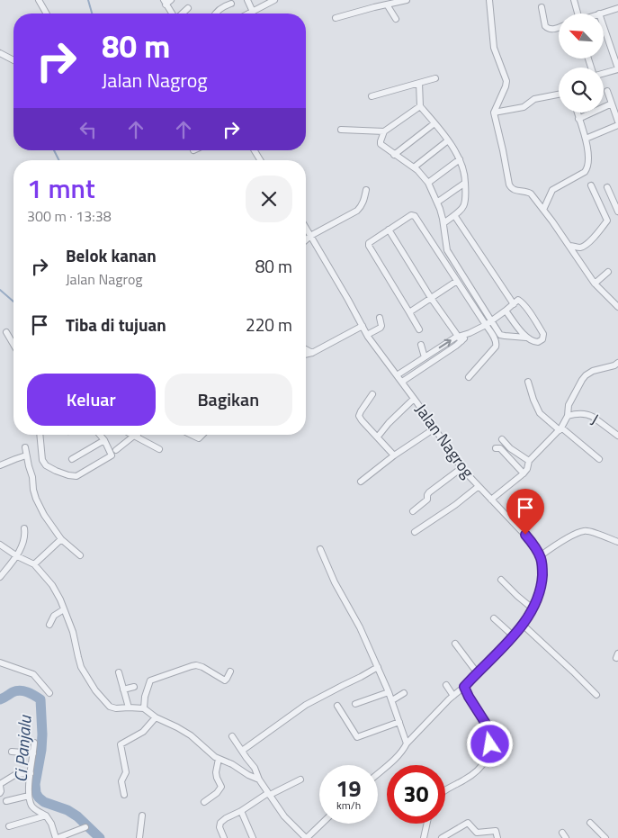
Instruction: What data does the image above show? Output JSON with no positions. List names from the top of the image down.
{
  "streets": {
    "street": ["J", "Jalan Nagrog"]
  },
  "water": ["Ci Panjalu"],
  "north": "top left",
  "page": {
    "turn": ["80 m", "Jalan Nagrog"],
    "heading": ["1 mnt", "300 m · 13:38"],
    "list": [
      {
        "name": "Belok kanan",
        "note": "Jalan Nagrog",
        "value": "80 m"
      },
      {
        "name": "Tiba di tujuan",
        "value": "220 m"
      }
    ],
    "buttons": ["Keluar", "Bagikan"],
    "speed": "19 km/h",
    "limit": "30"
  }
}
